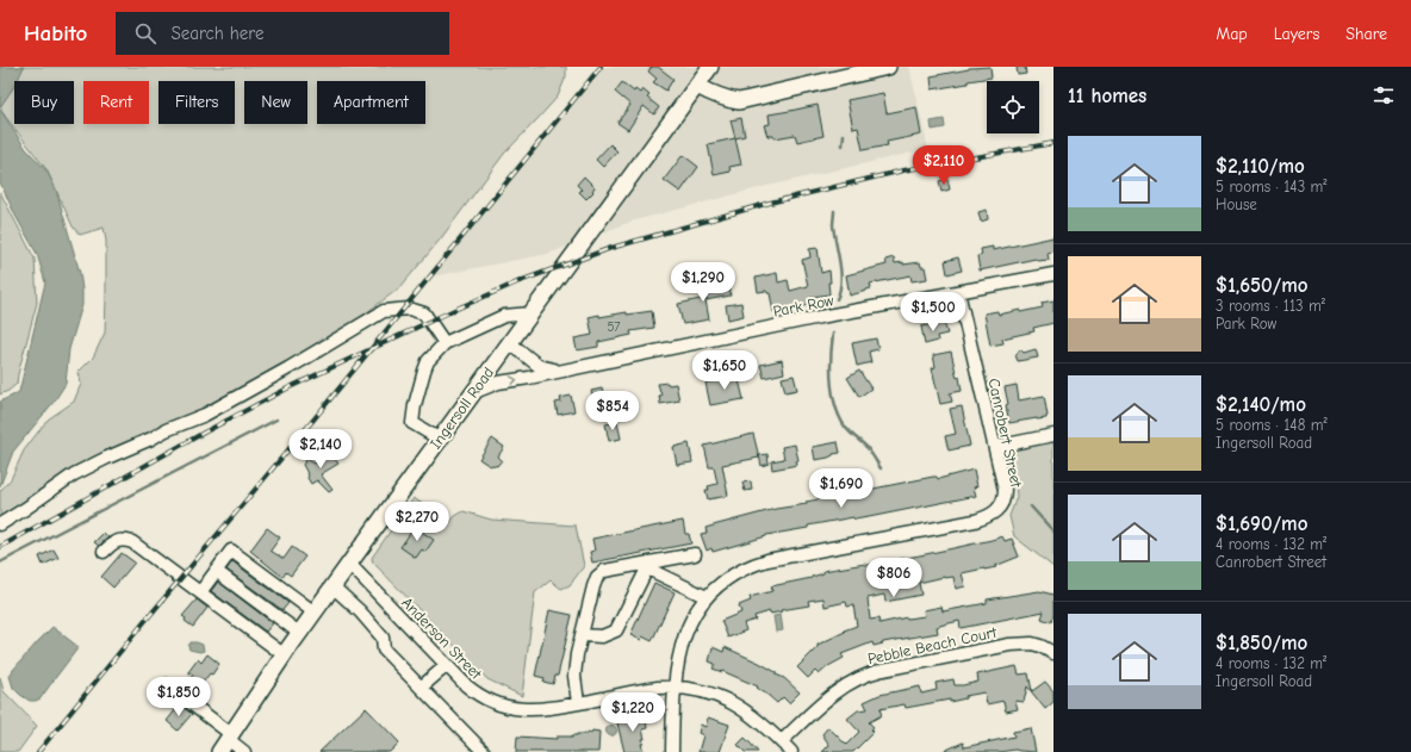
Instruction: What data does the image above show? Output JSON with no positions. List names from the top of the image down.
{
  "streets": {
    "main road": ["Ingersoll Road"],
    "street": [
      "Park Row",
      "Canrobert Street",
      "Anderson Street",
      "Pebble Beach Court"
    ]
  },
  "crossings": [
    ["Park Row", "Ingersoll Road"],
    ["Park Row", "Canrobert Street"],
    ["Ingersoll Road", "Anderson Street"],
    ["Canrobert Street", "Anderson Street"],
    ["Anderson Street", "Pebble Beach Court"]
  ],
  "house_numbers": ["57"],
  "page": {
    "header": "Habito",
    "search": "Search here",
    "nav": ["Map", "Layers", "Share"],
    "heading": "11 homes",
    "chip": [
      "Buy",
      "Rent",
      "Filters",
      "New",
      "Apartment"
    ],
    "list": [
      {
        "name": "$2,110/mo",
        "note": "5 rooms · 143 m² · House"
      },
      {
        "name": "$1,650/mo",
        "note": "3 rooms · 113 m² · Park Row"
      },
      {
        "name": "$2,140/mo",
        "note": "5 rooms · 148 m² · Ingersoll Road"
      },
      {
        "name": "$1,690/mo",
        "note": "4 rooms · 132 m² · Canrobert Street"
      },
      {
        "name": "$1,850/mo",
        "note": "4 rooms · 132 m² · Ingersoll Road"
      }
    ],
    "price": [
      "$2,110",
      "$1,290",
      "$1,500",
      "$1,650",
      "$854",
      "$2,140",
      "$1,690",
      "$2,270",
      "$806",
      "$1,850",
      "$1,220"
    ]
  }
}
